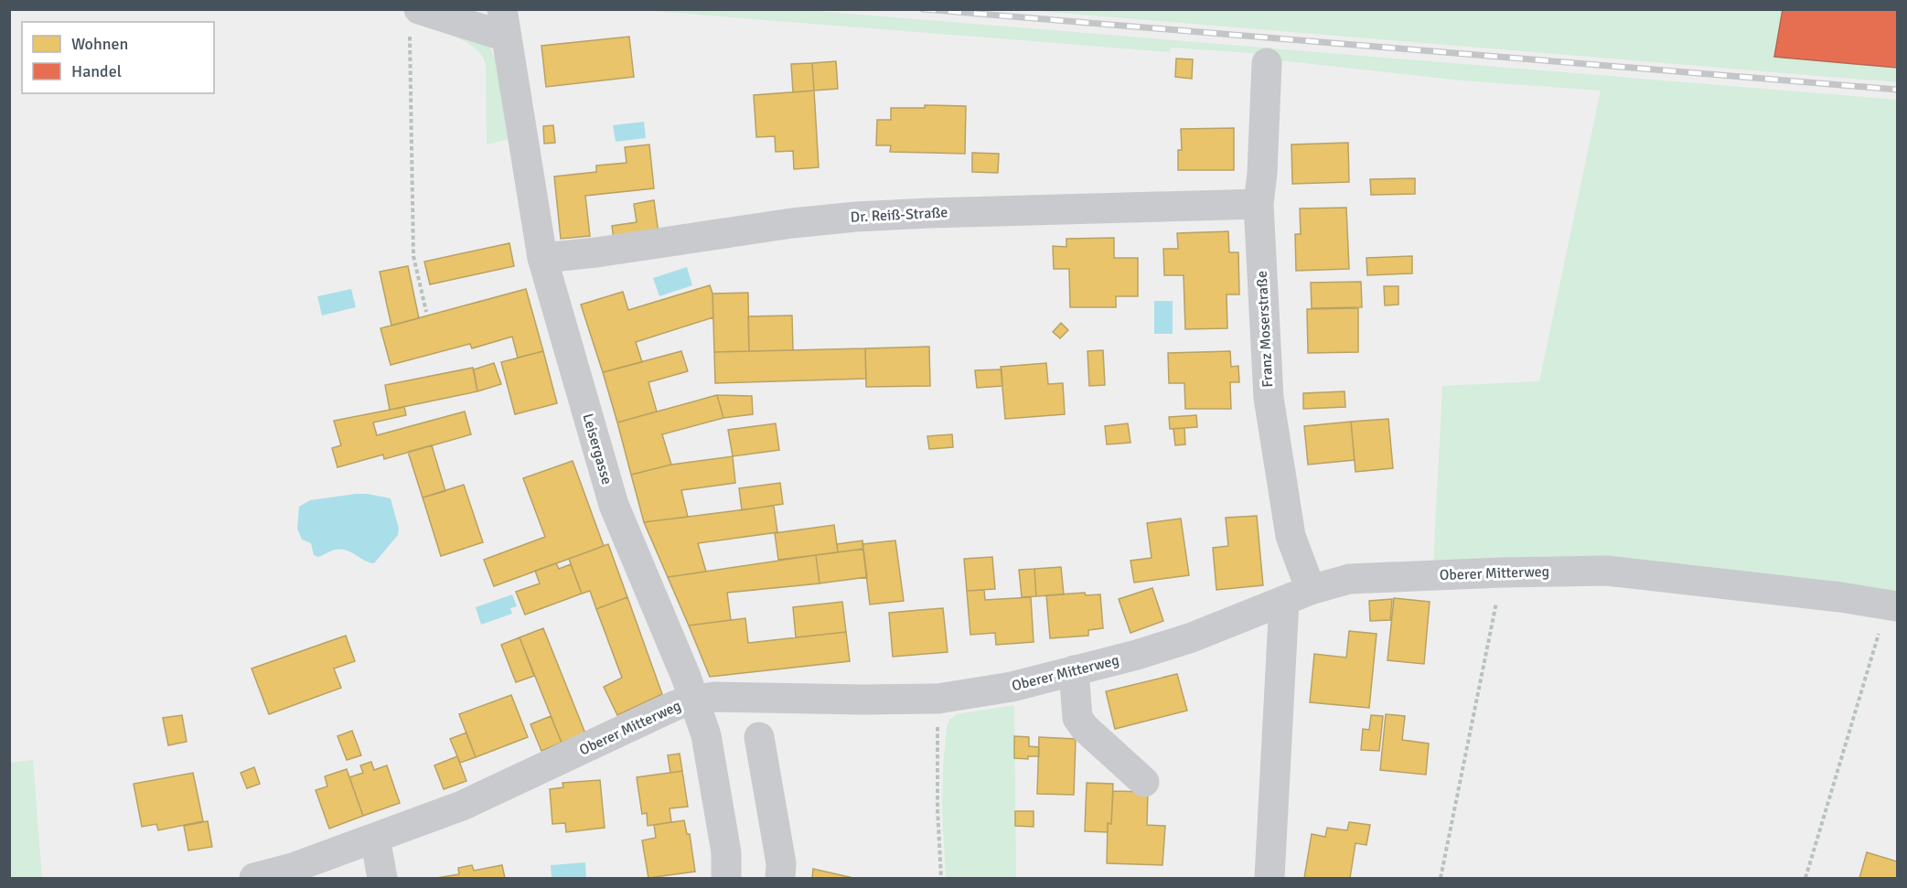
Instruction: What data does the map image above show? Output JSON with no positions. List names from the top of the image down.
{
  "streets": {
    "street": [
      "Dr. Reiß-Straße",
      "Franz Moserstraße",
      "Leisergasse",
      "Oberer Mitterweg"
    ]
  },
  "crossings": [
    ["Dr. Reiß-Straße", "Franz Moserstraße"],
    ["Dr. Reiß-Straße", "Leisergasse"],
    ["Franz Moserstraße", "Oberer Mitterweg"],
    ["Leisergasse", "Oberer Mitterweg"]
  ],
  "legend": ["Wohnen", "Handel"]
}
